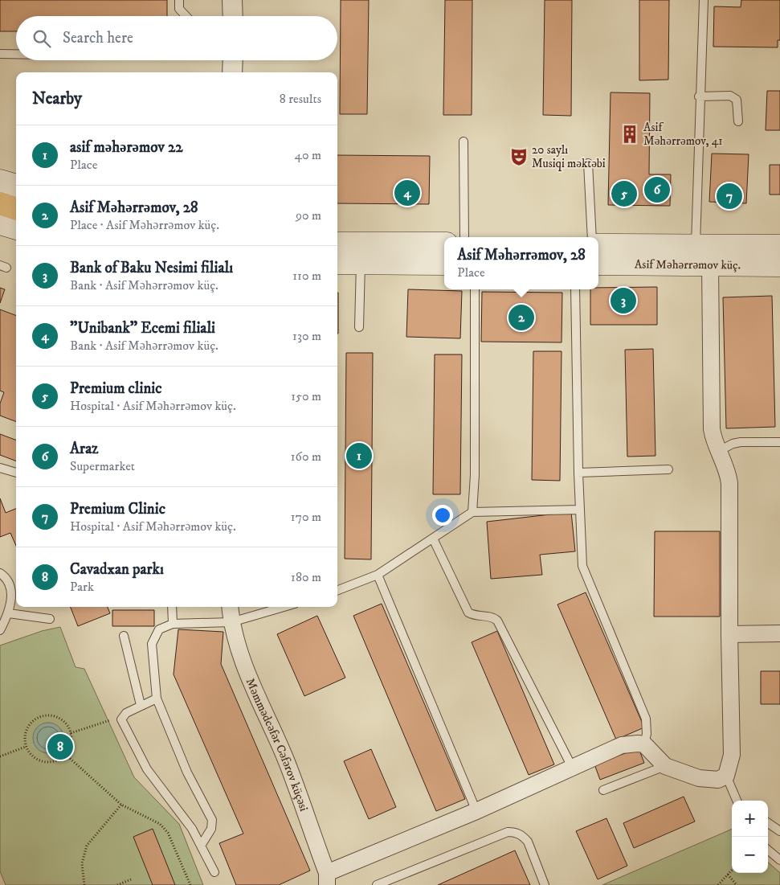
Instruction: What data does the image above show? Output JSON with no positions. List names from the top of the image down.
{
  "streets": {
    "main road": ["Asif Məhərrəmov küç."],
    "street": ["Məmmədcəfər Cəfərov küçəsi"]
  },
  "places": {
    "building": ["Asif Məhərrəmov, 41"],
    "theatre": ["20 saylı Musiqi məktəbi"]
  },
  "page": {
    "search": "Search here",
    "heading": ["Nearby", "8 results"],
    "list": [
      {
        "mark": "1",
        "name": "asif məhərəmov 22",
        "note": "Place",
        "value": "40 m"
      },
      {
        "mark": "2",
        "name": "Asif Məhərrəmov, 28",
        "note": "Place · Asif Məhərrəmov küç.",
        "value": "90 m"
      },
      {
        "mark": "3",
        "name": "Bank of Baku Nesimi filialı",
        "note": "Bank · Asif Məhərrəmov küç.",
        "value": "110 m"
      },
      {
        "mark": "4",
        "name": "\"Unibank\" Ecemi filiali",
        "note": "Bank · Asif Məhərrəmov küç.",
        "value": "130 m"
      },
      {
        "mark": "5",
        "name": "Premium clinic",
        "note": "Hospital · Asif Məhərrəmov küç.",
        "value": "150 m"
      },
      {
        "mark": "6",
        "name": "Araz",
        "note": "Supermarket",
        "value": "160 m"
      },
      {
        "mark": "7",
        "name": "Premium Clinic",
        "note": "Hospital · Asif Məhərrəmov küç.",
        "value": "170 m"
      },
      {
        "mark": "8",
        "name": "Cavadxan parkı",
        "note": "Park",
        "value": "180 m"
      }
    ],
    "pins": [
      "6",
      "4",
      "5",
      "7",
      "3",
      "2",
      "1",
      "8"
    ],
    "popup": ["Asif Məhərrəmov, 28", "Place"],
    "map_buttons": ["+", "−"]
  }
}
